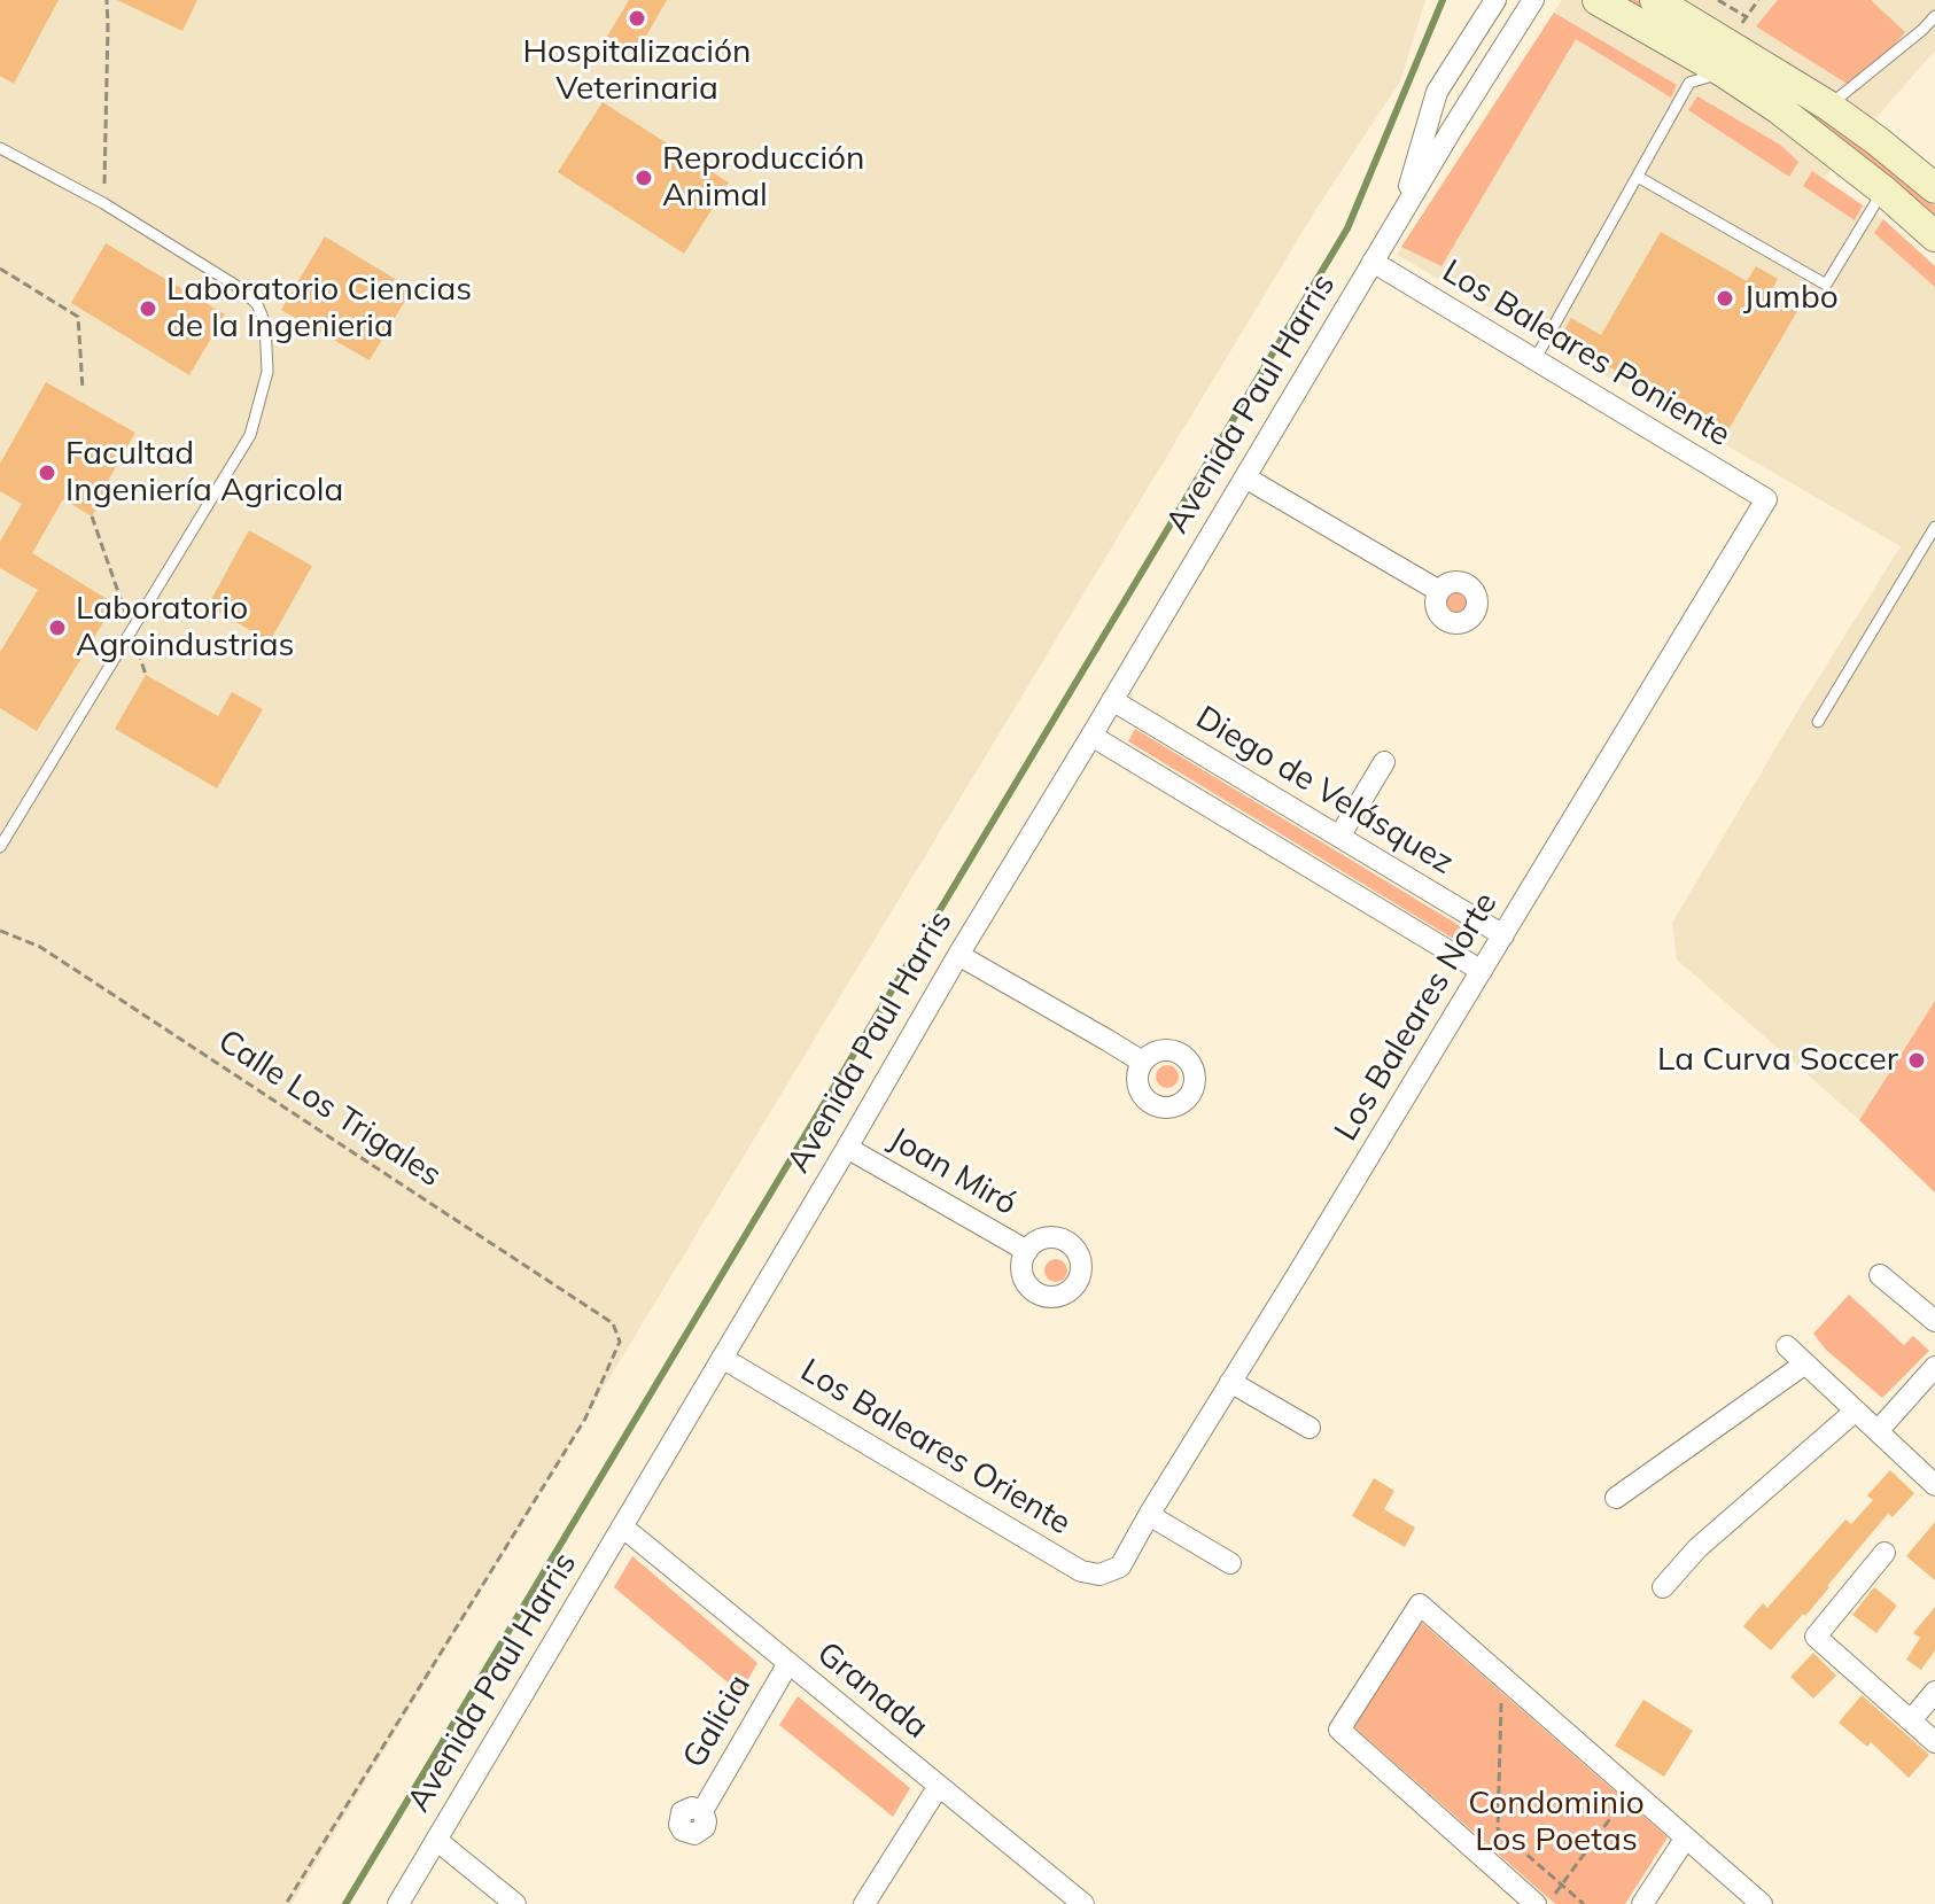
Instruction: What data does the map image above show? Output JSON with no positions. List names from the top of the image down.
{
  "streets": {
    "street": [
      "Los Baleares Poniente",
      "Avenida Paul Harris",
      "Diego de Velásquez",
      "Los Baleares Norte",
      "Joan Miró",
      "Los Baleares Oriente",
      "Granada",
      "Galicia"
    ],
    "path": ["Calle Los Trigales"]
  },
  "crossings": [
    ["Los Baleares Poniente", "Avenida Paul Harris"],
    ["Los Baleares Poniente", "Los Baleares Norte"],
    ["Avenida Paul Harris", "Diego de Velásquez"],
    ["Avenida Paul Harris", "Calle Los Trigales"],
    ["Avenida Paul Harris", "Joan Miró"],
    ["Avenida Paul Harris", "Los Baleares Oriente"],
    ["Avenida Paul Harris", "Granada"],
    ["Diego de Velásquez", "Los Baleares Norte"],
    ["Los Baleares Norte", "Los Baleares Oriente"],
    ["Granada", "Galicia"]
  ],
  "parks": ["Condominio Los Poetas"],
  "places": [
    "Hospitalización Veterinaria",
    "Reproducción Animal",
    "Jumbo",
    "Laboratorio Ciencias de la Ingenieria",
    "Facultad Ingeniería Agricola",
    "Laboratorio Agroindustrias",
    "La Curva Soccer"
  ]
}
